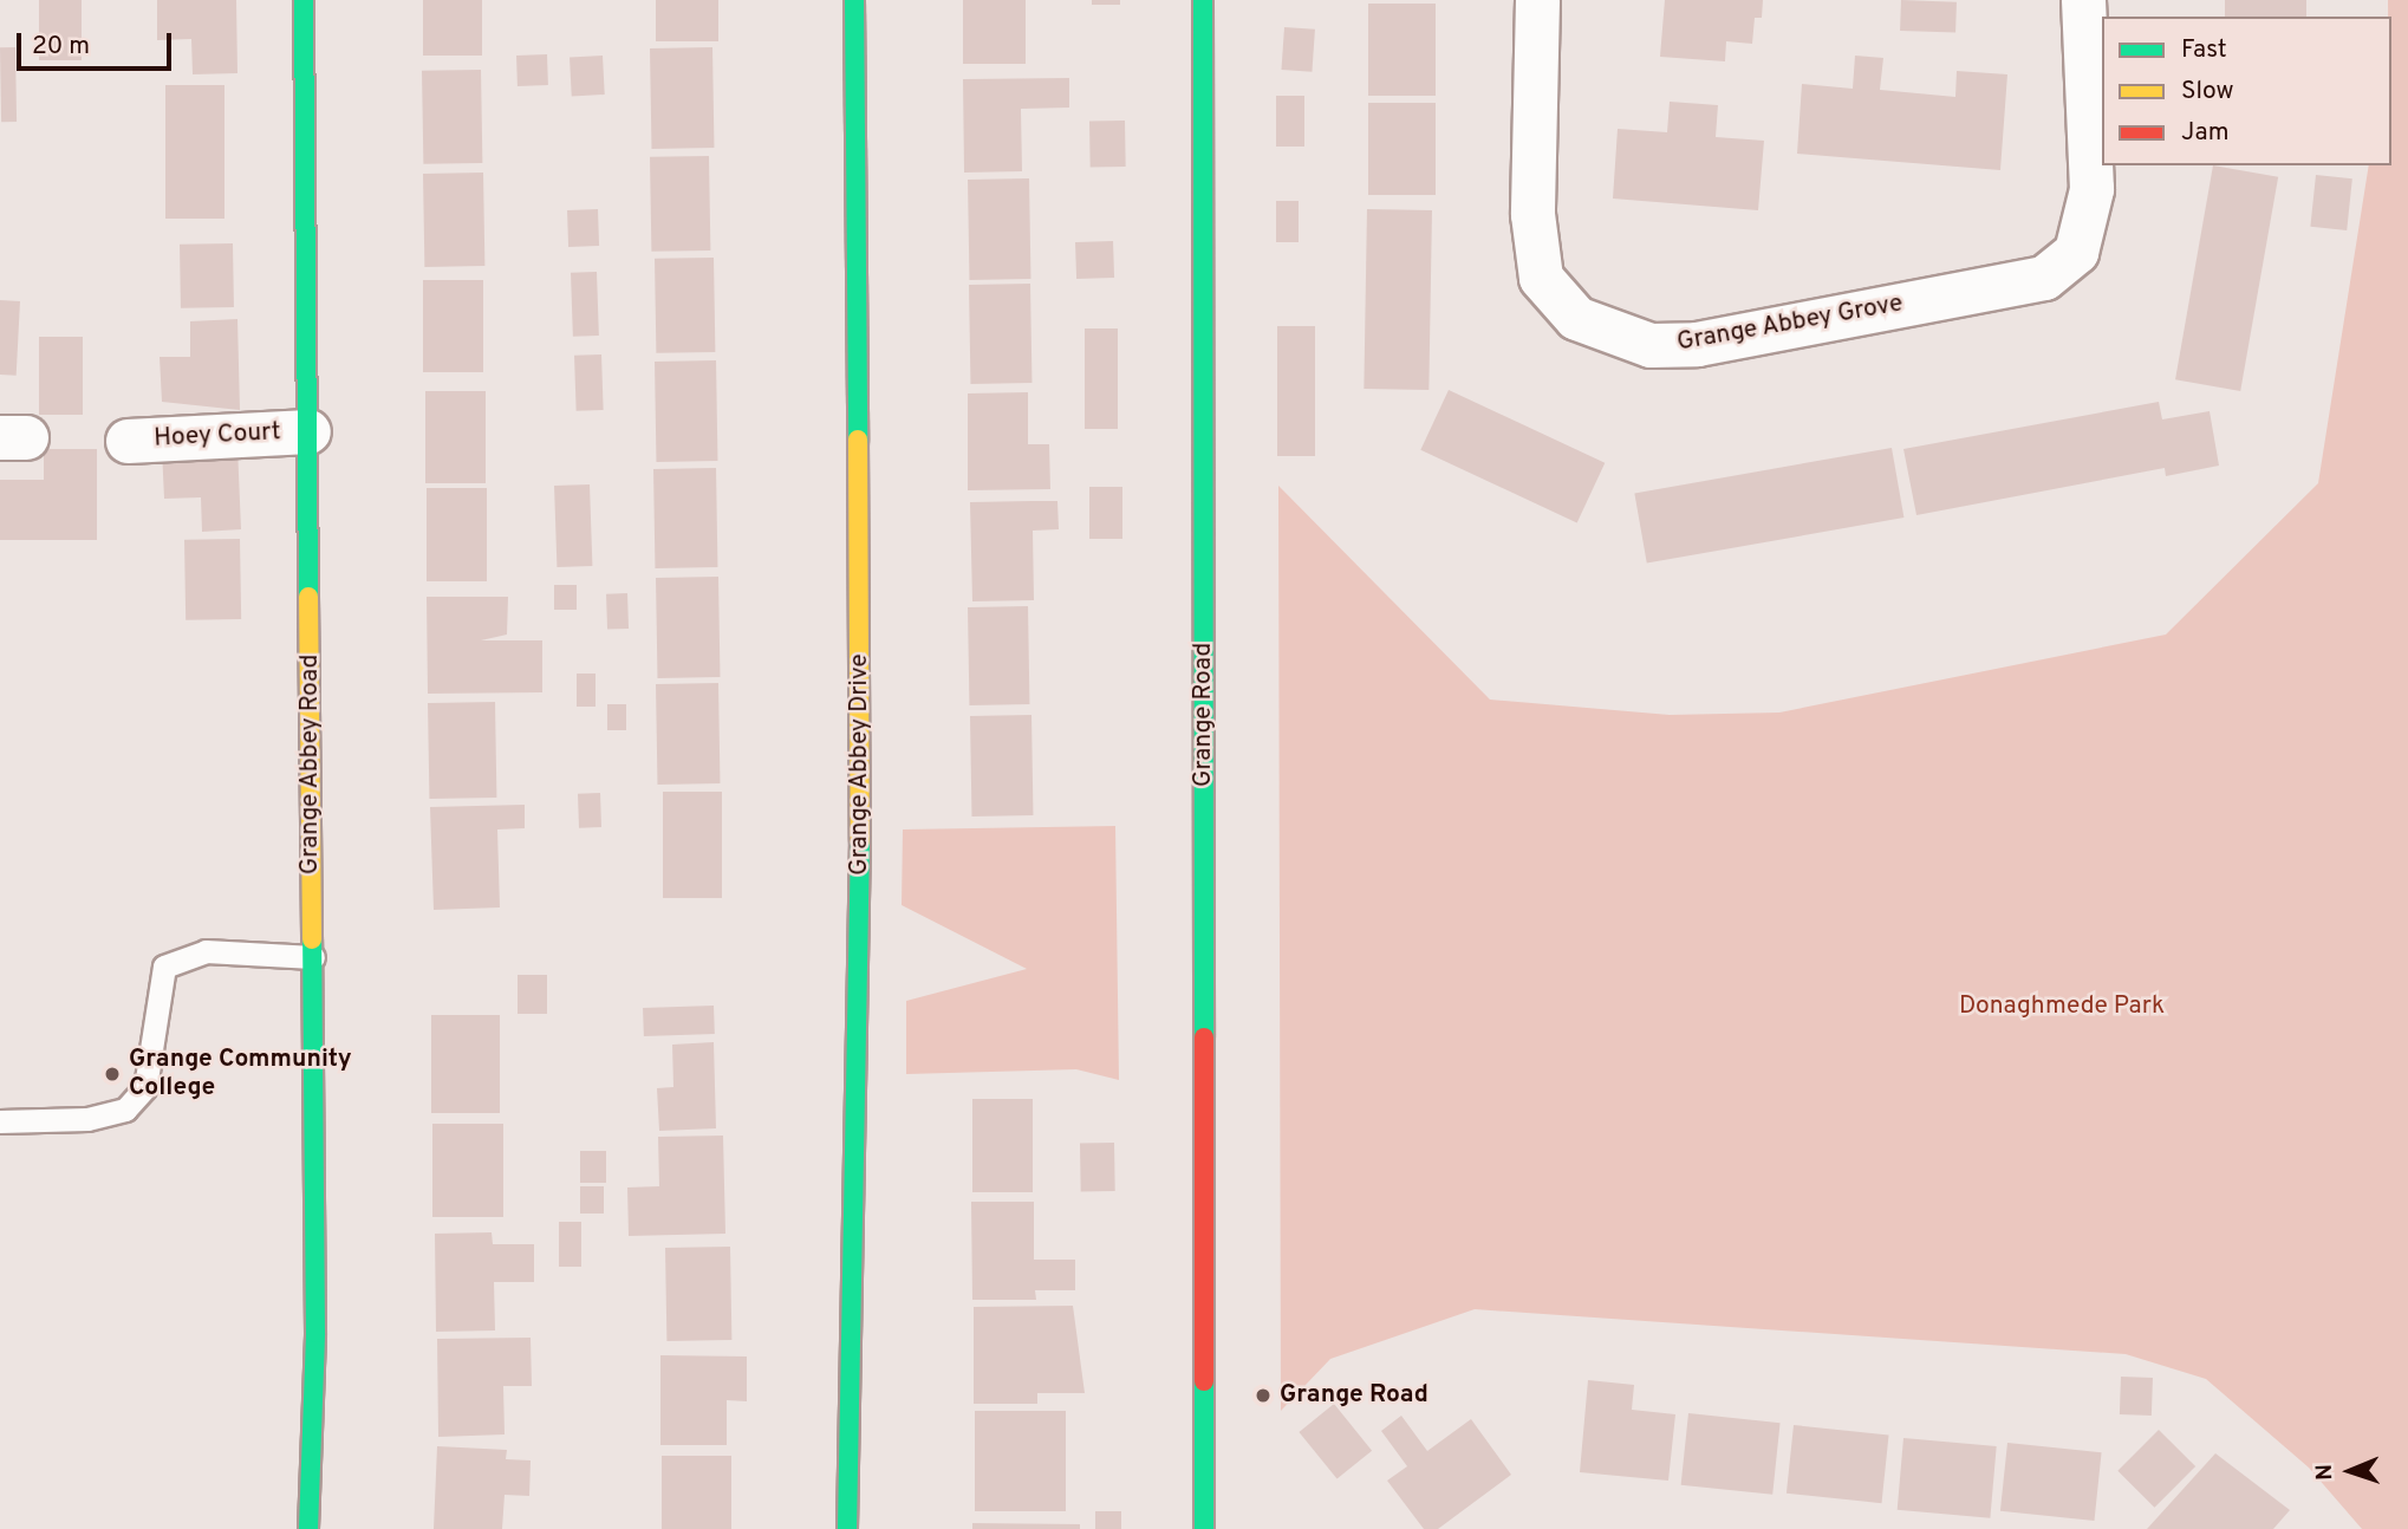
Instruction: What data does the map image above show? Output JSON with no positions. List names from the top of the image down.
{
  "streets": {
    "street": [
      "Grange Abbey Grove",
      "Hoey Court",
      "Grange Road",
      "Grange Abbey Road",
      "Grange Abbey Drive"
    ]
  },
  "crossings": [
    ["Hoey Court", "Grange Abbey Road"]
  ],
  "parks": ["Donaghmede Park"],
  "places": ["Grange Community College", "Grange Road"],
  "legend": ["Fast", "Slow", "Jam"],
  "scale_bar": "20 m",
  "north": "left"
}
